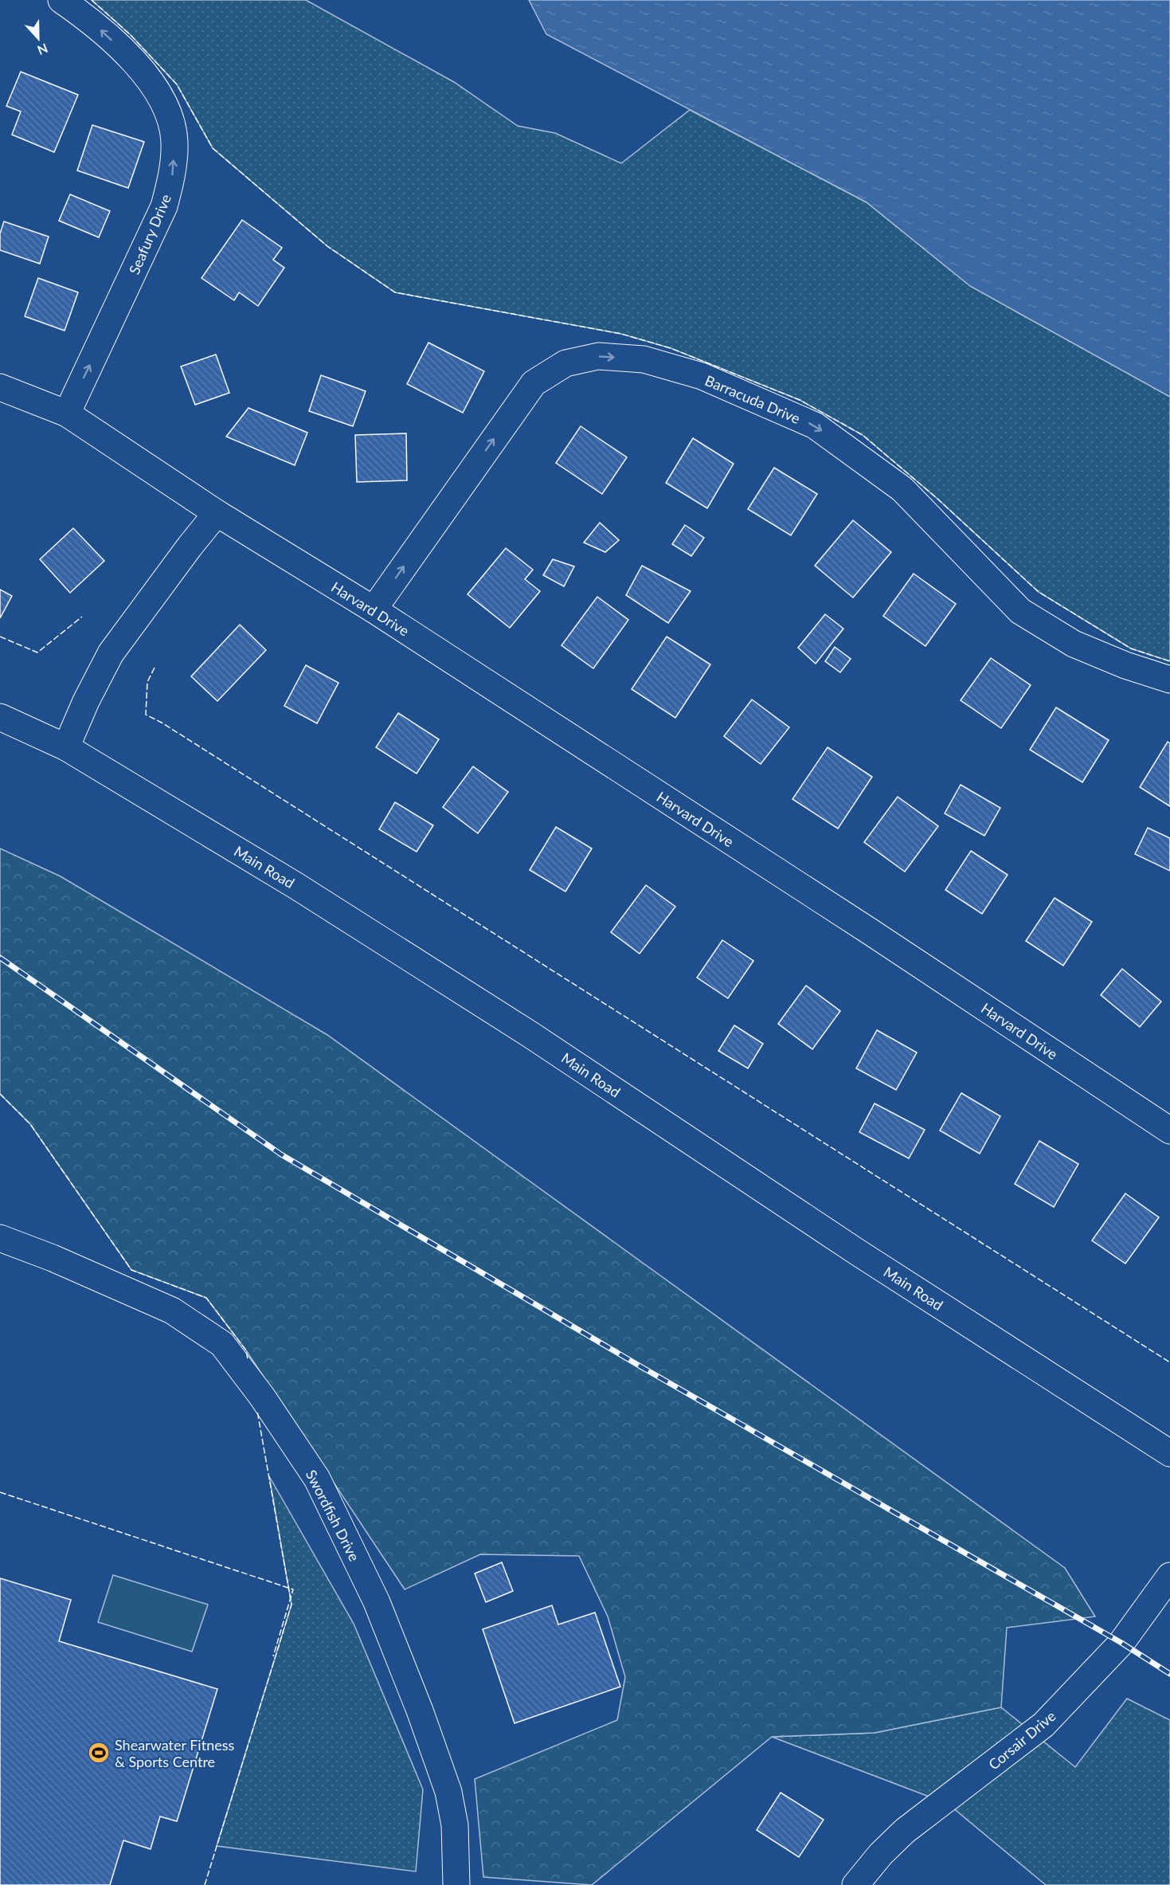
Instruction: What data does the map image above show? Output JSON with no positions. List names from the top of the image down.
{
  "streets": {
    "street": [
      "Seafury Drive",
      "Barracuda Drive",
      "Harvard Drive",
      "Main Road",
      "Swordfish Drive",
      "Corsair Drive"
    ]
  },
  "crossings": [
    ["Seafury Drive", "Harvard Drive"],
    ["Barracuda Drive", "Harvard Drive"]
  ],
  "one_way": ["Seafury Drive"],
  "places": {
    "sports": ["Shearwater Fitness & Sports Centre"]
  },
  "north": "bottom"
}
